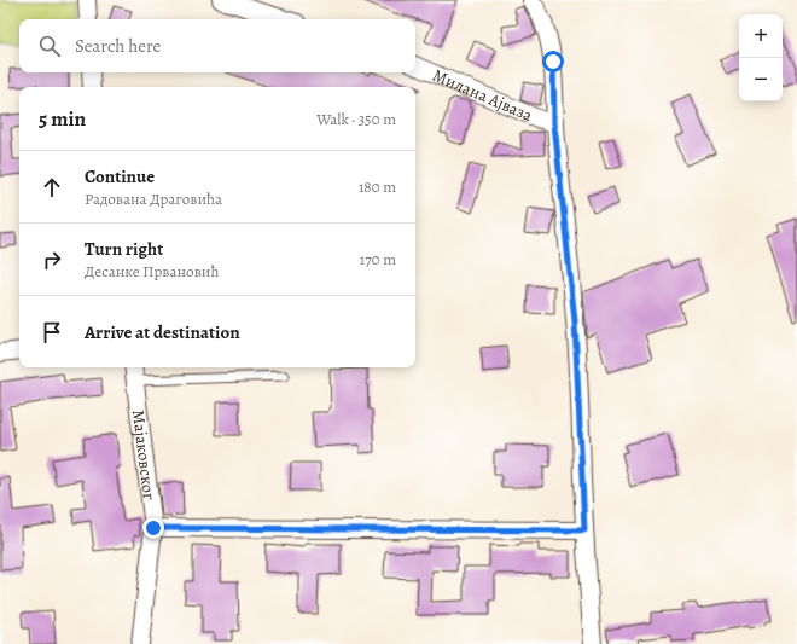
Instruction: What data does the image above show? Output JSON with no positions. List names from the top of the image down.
{
  "streets": {
    "street": ["Милана Ајваза", "Мајаковског"]
  },
  "page": {
    "map_buttons": ["+", "−"],
    "search": "Search here",
    "heading": ["5 min", "Walk · 350 m"],
    "list": [
      ["Continue", "Радована Драговића", "180 m"],
      ["Turn right", "Десанке Првановић", "170 m"],
      "Arrive at destination"
    ]
  }
}
